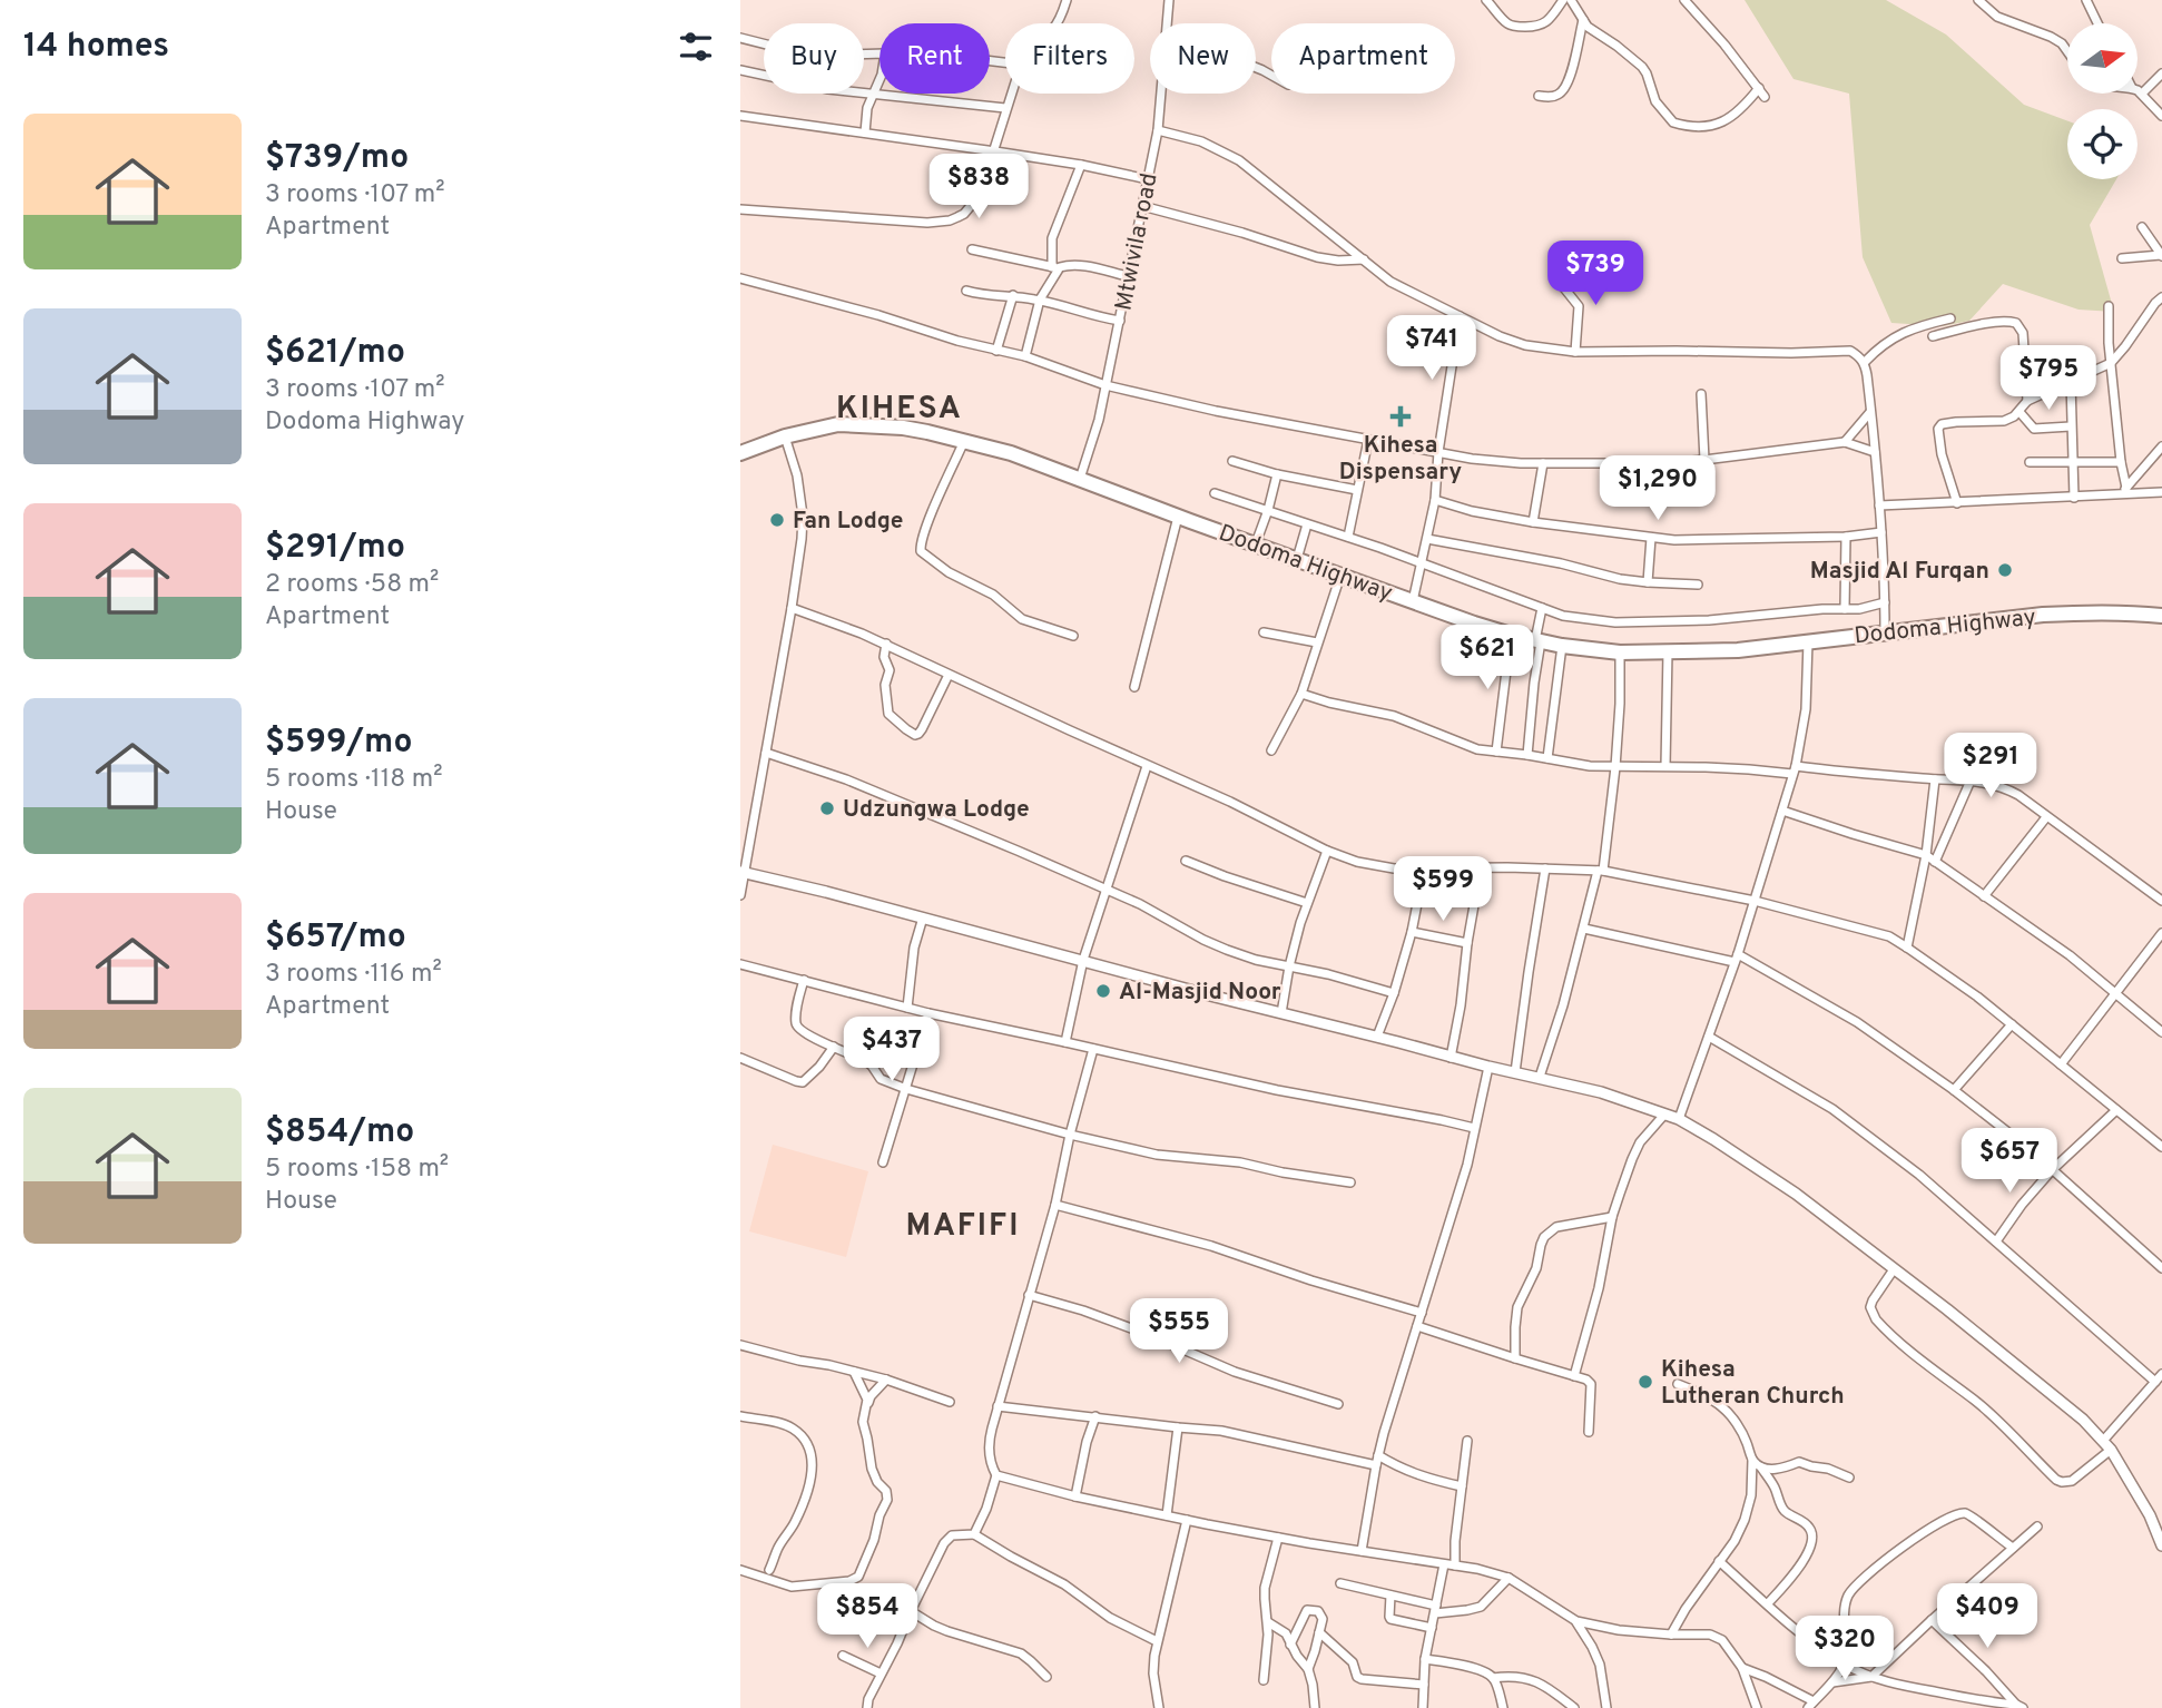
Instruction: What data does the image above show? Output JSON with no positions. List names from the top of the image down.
{
  "streets": {
    "highway": ["Dodoma Highway"],
    "street": ["Mtwivila road"]
  },
  "crossings": [
    ["Mtwivila road", "Dodoma Highway"]
  ],
  "districts": ["KIHESA", "MAFIFI"],
  "places": {
    "health": ["Kihesa Dispensary"],
    "other": [
      "Fan Lodge",
      "Masjid Al Furqan",
      "Udzungwa Lodge",
      "Al-Masjid Noor",
      "Kihesa Lutheran Church"
    ]
  },
  "north": "right",
  "page": {
    "heading": "14 homes",
    "chip": [
      "Buy",
      "Rent",
      "Filters",
      "New",
      "Apartment"
    ],
    "list": [
      {
        "name": "$739/mo",
        "note": "3 rooms · 107 m² · Apartment"
      },
      {
        "name": "$621/mo",
        "note": "3 rooms · 107 m² · Dodoma Highway"
      },
      {
        "name": "$291/mo",
        "note": "2 rooms · 58 m² · Apartment"
      },
      {
        "name": "$599/mo",
        "note": "5 rooms · 118 m² · House"
      },
      {
        "name": "$657/mo",
        "note": "3 rooms · 116 m² · Apartment"
      },
      {
        "name": "$854/mo",
        "note": "5 rooms · 158 m² · House"
      }
    ],
    "price": [
      "$838",
      "$739",
      "$741",
      "$795",
      "$1,290",
      "$621",
      "$291",
      "$599",
      "$437",
      "$657",
      "$555",
      "$854",
      "$409",
      "$320"
    ]
  }
}
